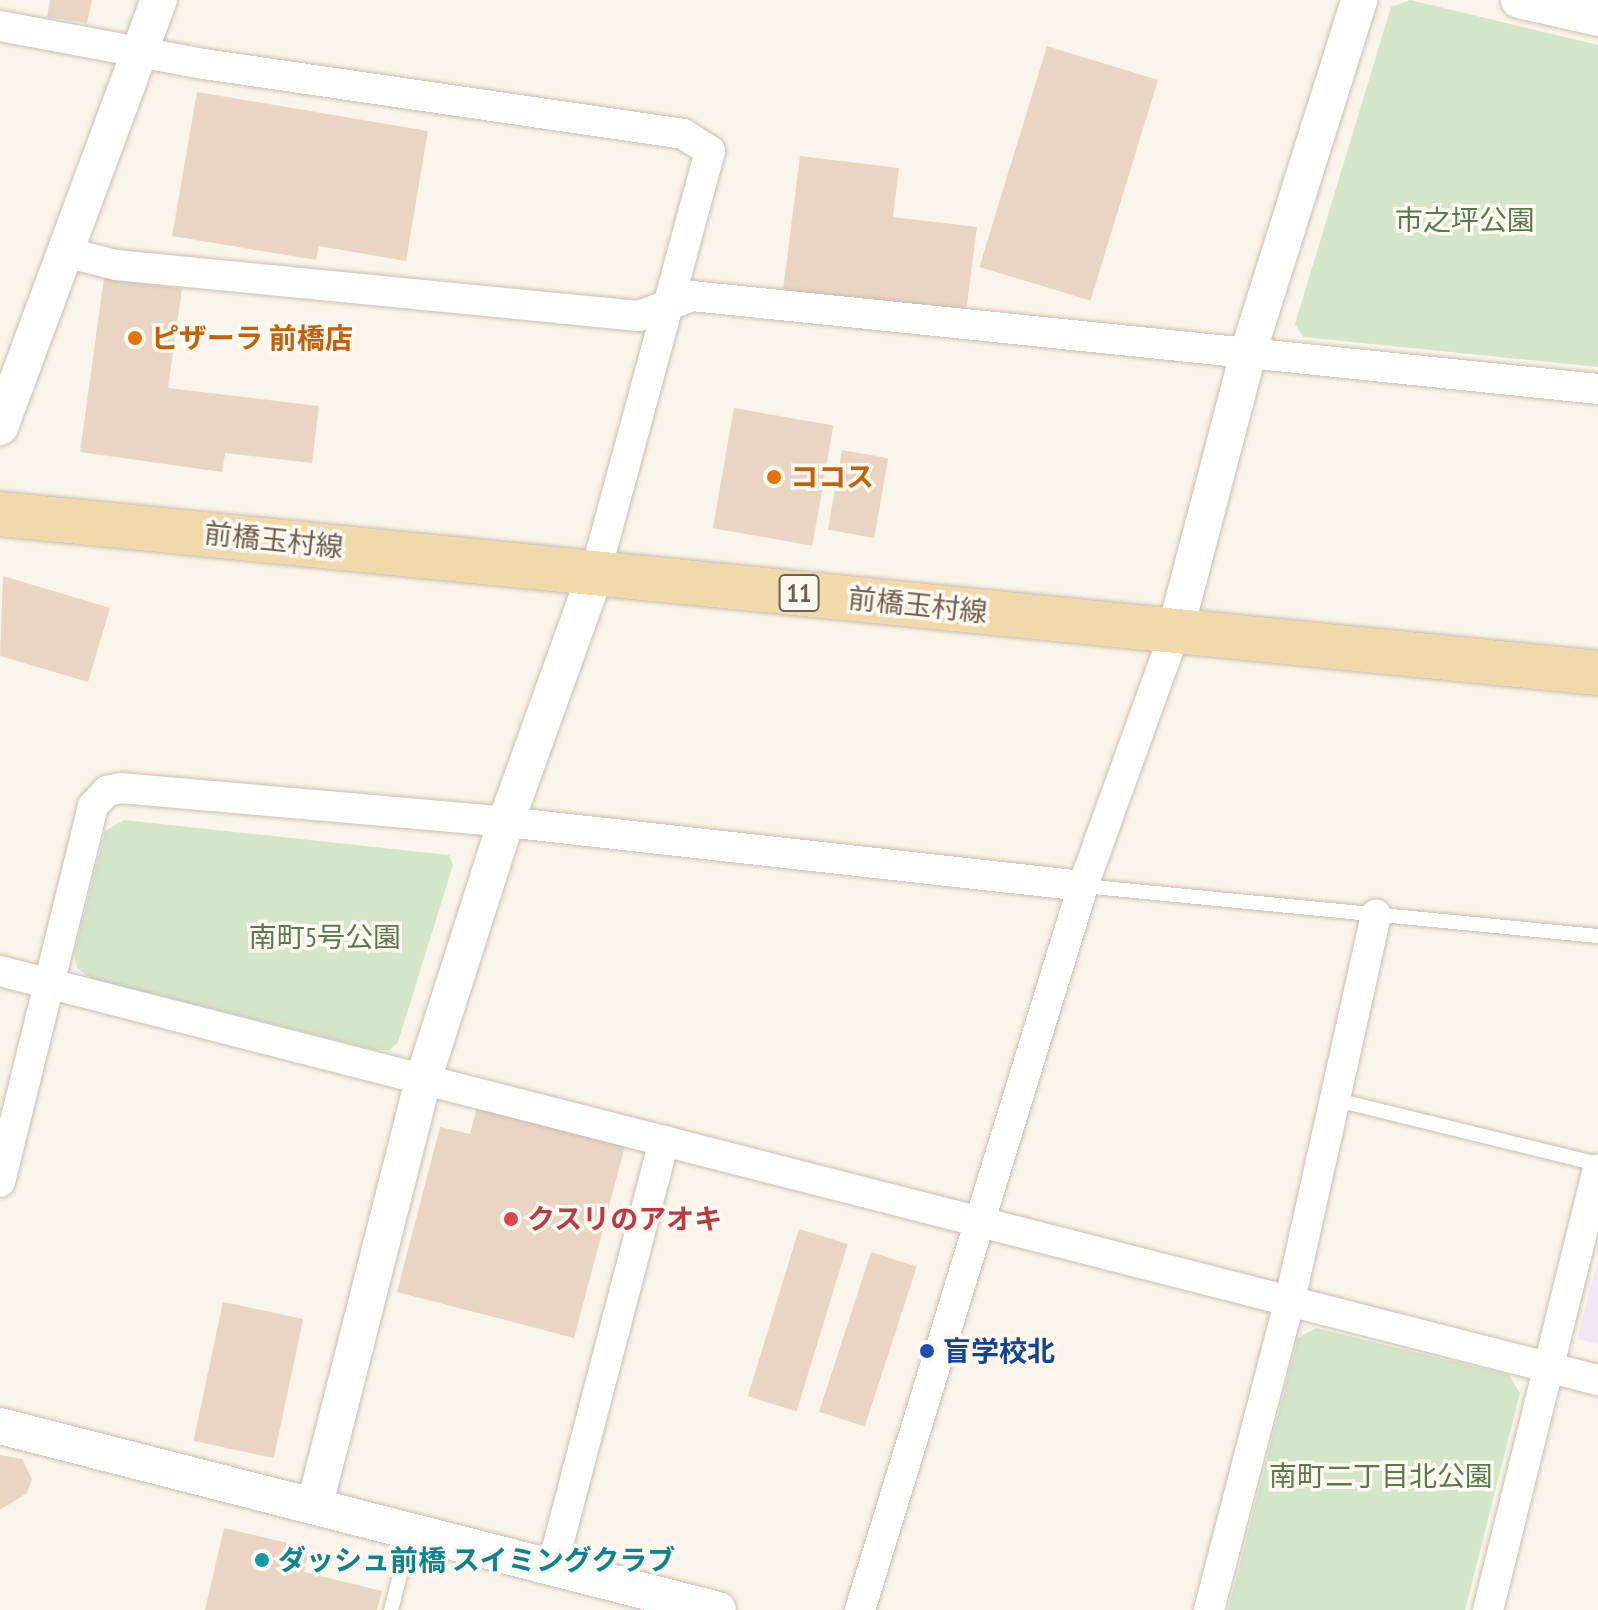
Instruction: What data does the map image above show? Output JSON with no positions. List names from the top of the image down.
{
  "streets": {
    "main road": ["前橋玉村線", "11"]
  },
  "parks": ["市之坪公園", "南町5号公園", "南町二丁目北公園"],
  "places": [
    "ピザーラ 前橋店",
    "ココス",
    "クスリのアオキ",
    "盲学校北",
    "ダッシュ前橋 スイミングクラブ"
  ]
}
